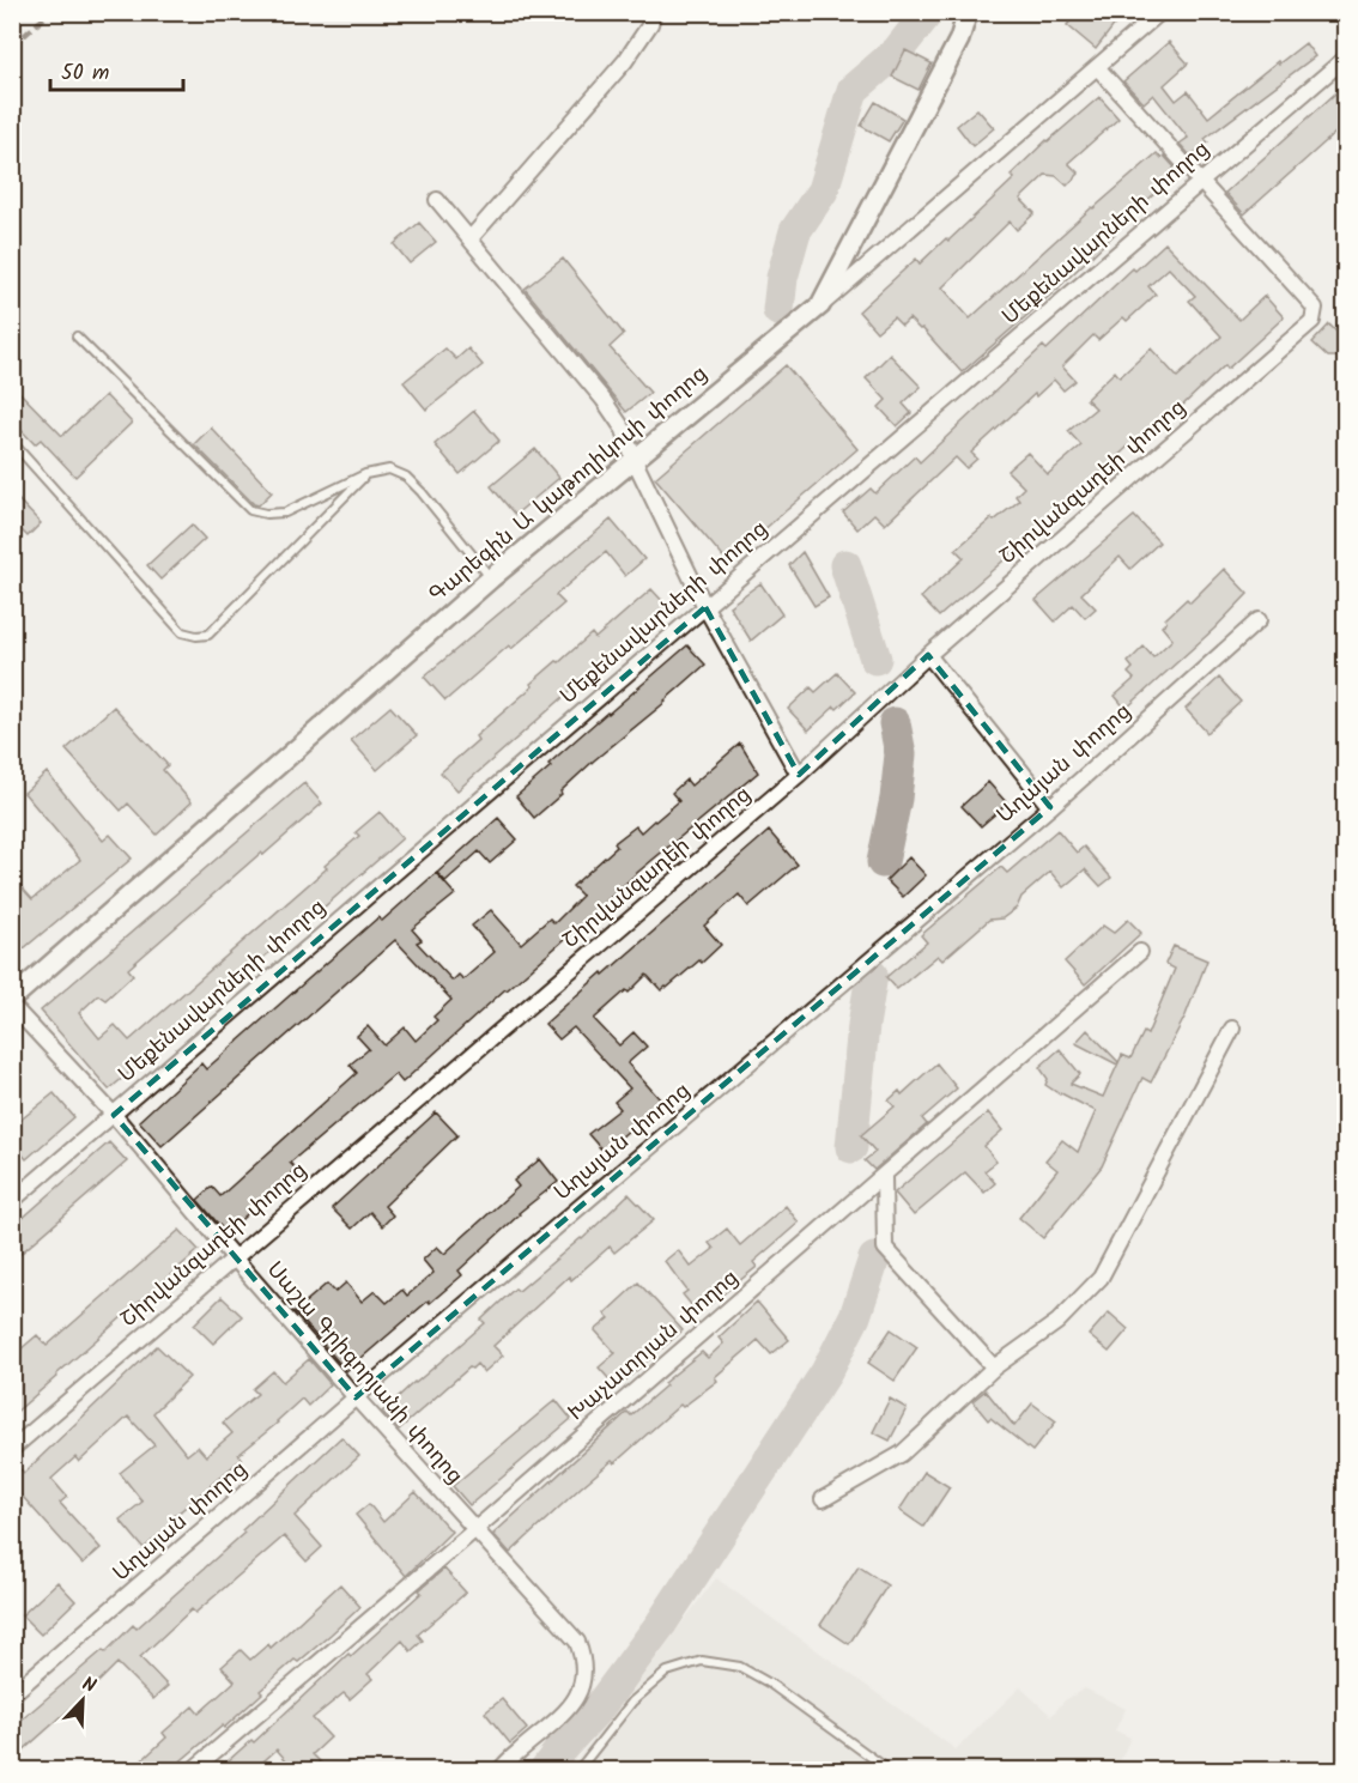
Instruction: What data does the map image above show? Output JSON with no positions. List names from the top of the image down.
{
  "streets": {
    "street": [
      "Մեքենավարների փողոց",
      "Շիրվանզադեի փողոց",
      "Գարեգին Ա կաթողիկոսի փողոց",
      "Աղայան փողոց",
      "Խաչատրյան փողոց",
      "Սաշա Գրիգորյանի փողոց"
    ]
  },
  "crossings": [
    ["Մեքենավարների փողոց", "Շիրվանզադեի փողոց"],
    ["Մեքենավարների փողոց", "Սաշա Գրիգորյանի փողոց"],
    ["Շիրվանզադեի փողոց", "Սաշա Գրիգորյանի փողոց"],
    ["Աղայան փողոց", "Սաշա Գրիգորյանի փողոց"],
    ["Խաչատրյան փողոց", "Սաշա Գրիգորյանի փողոց"]
  ],
  "scale_bar": "50 m",
  "north": "top right"
}
